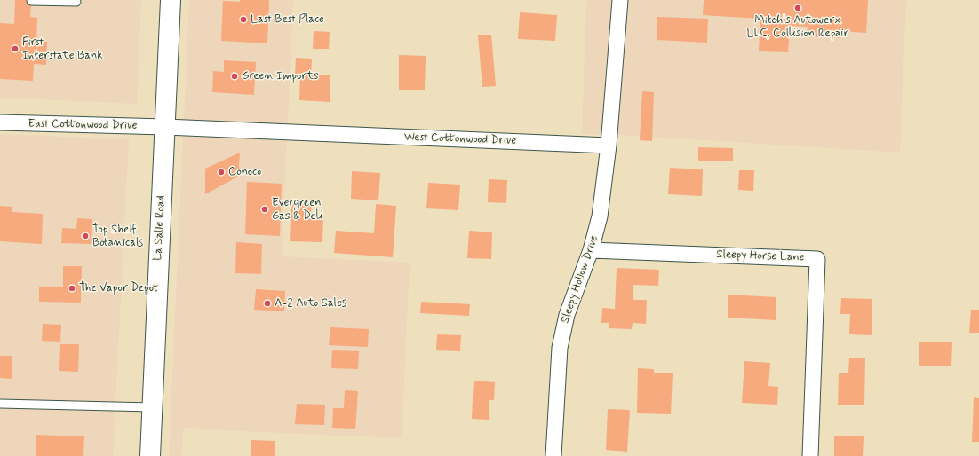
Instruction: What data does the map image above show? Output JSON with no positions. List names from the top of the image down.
{
  "streets": {
    "highway": ["La Salle Road"],
    "street": [
      "East Cottonwood Drive",
      "West Cottonwood Drive",
      "Sleepy Horse Lane",
      "Sleepy Hollow Drive"
    ]
  },
  "crossings": [
    ["East Cottonwood Drive", "West Cottonwood Drive"],
    ["East Cottonwood Drive", "La Salle Road"],
    ["West Cottonwood Drive", "La Salle Road"],
    ["West Cottonwood Drive", "Sleepy Hollow Drive"],
    ["Sleepy Horse Lane", "Sleepy Hollow Drive"]
  ],
  "places": [
    "Mitch's Autowerx LLC, Collision Repair",
    "Last Best Place",
    "First Interstate Bank",
    "Green Imports",
    "Conoco",
    "Evergreen Gas & Deli",
    "Top Shelf Botanicals",
    "The Vapor Depot",
    "A-2 Auto Sales"
  ]
}
